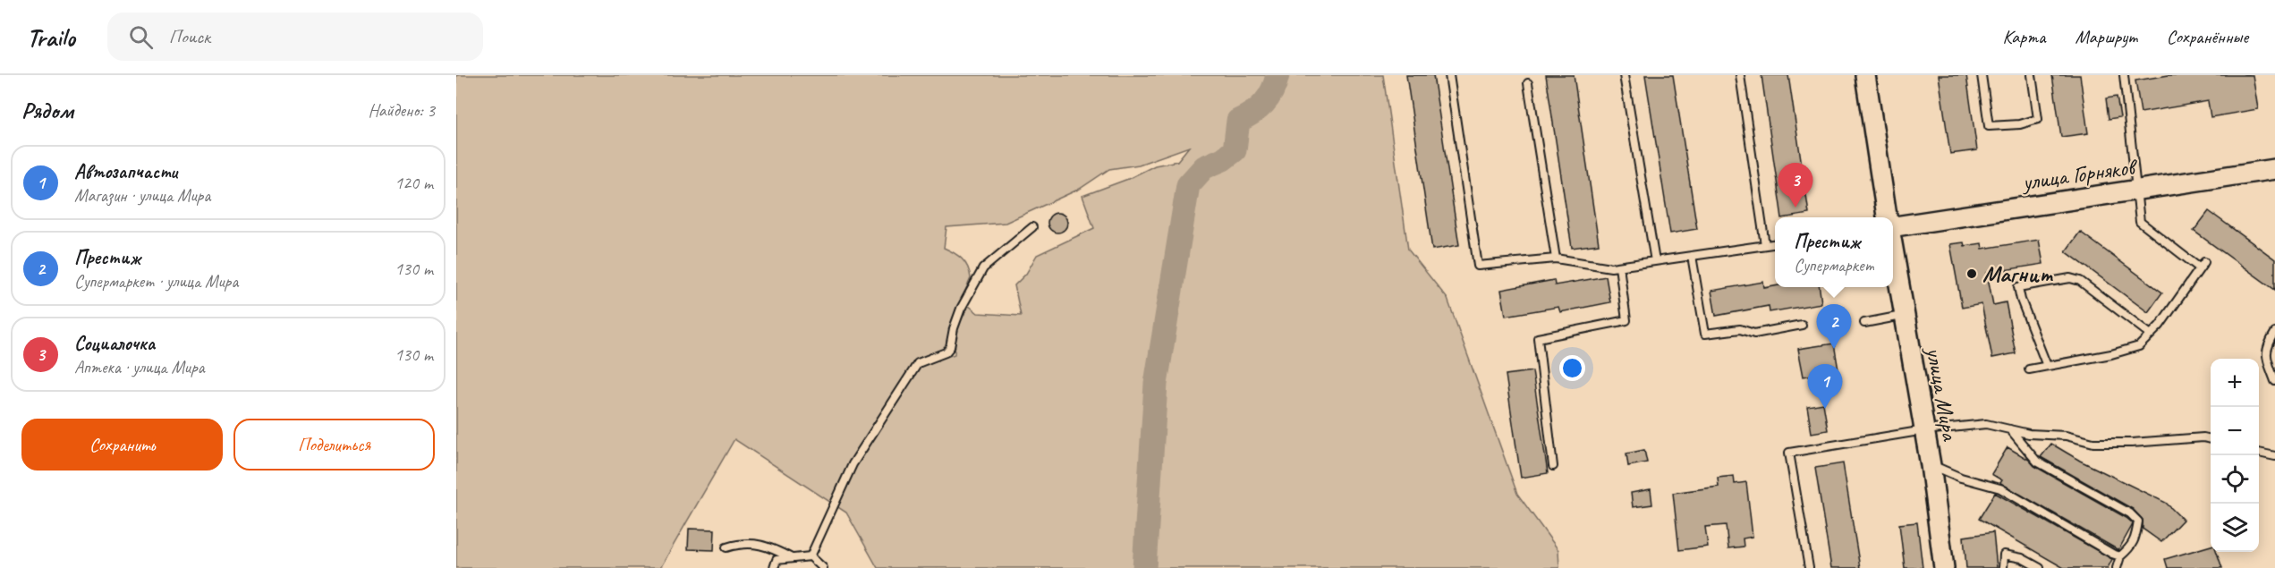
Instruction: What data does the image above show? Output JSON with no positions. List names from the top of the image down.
{
  "streets": {
    "main road": ["улица Горняков", "улица Мира"]
  },
  "places": ["Магнит"],
  "page": {
    "header": "Trailo",
    "search": "Поиск",
    "nav": ["Карта", "Маршрут", "Сохранённые"],
    "heading": ["Рядом", "Найдено: 3"],
    "list": [
      {
        "mark": "1",
        "name": "Автозапчасти",
        "note": "Магазин · улица Мира",
        "value": "120 m"
      },
      {
        "mark": "2",
        "name": "Престиж",
        "note": "Супермаркет · улица Мира",
        "value": "130 m"
      },
      {
        "mark": "3",
        "name": "Социалочка",
        "note": "Аптека · улица Мира",
        "value": "130 m"
      }
    ],
    "pins": ["3", "2", "1"],
    "popup": ["Престиж", "Супермаркет"],
    "map_buttons": ["+", "−"],
    "buttons": ["Сохранить", "Поделиться"]
  }
}
